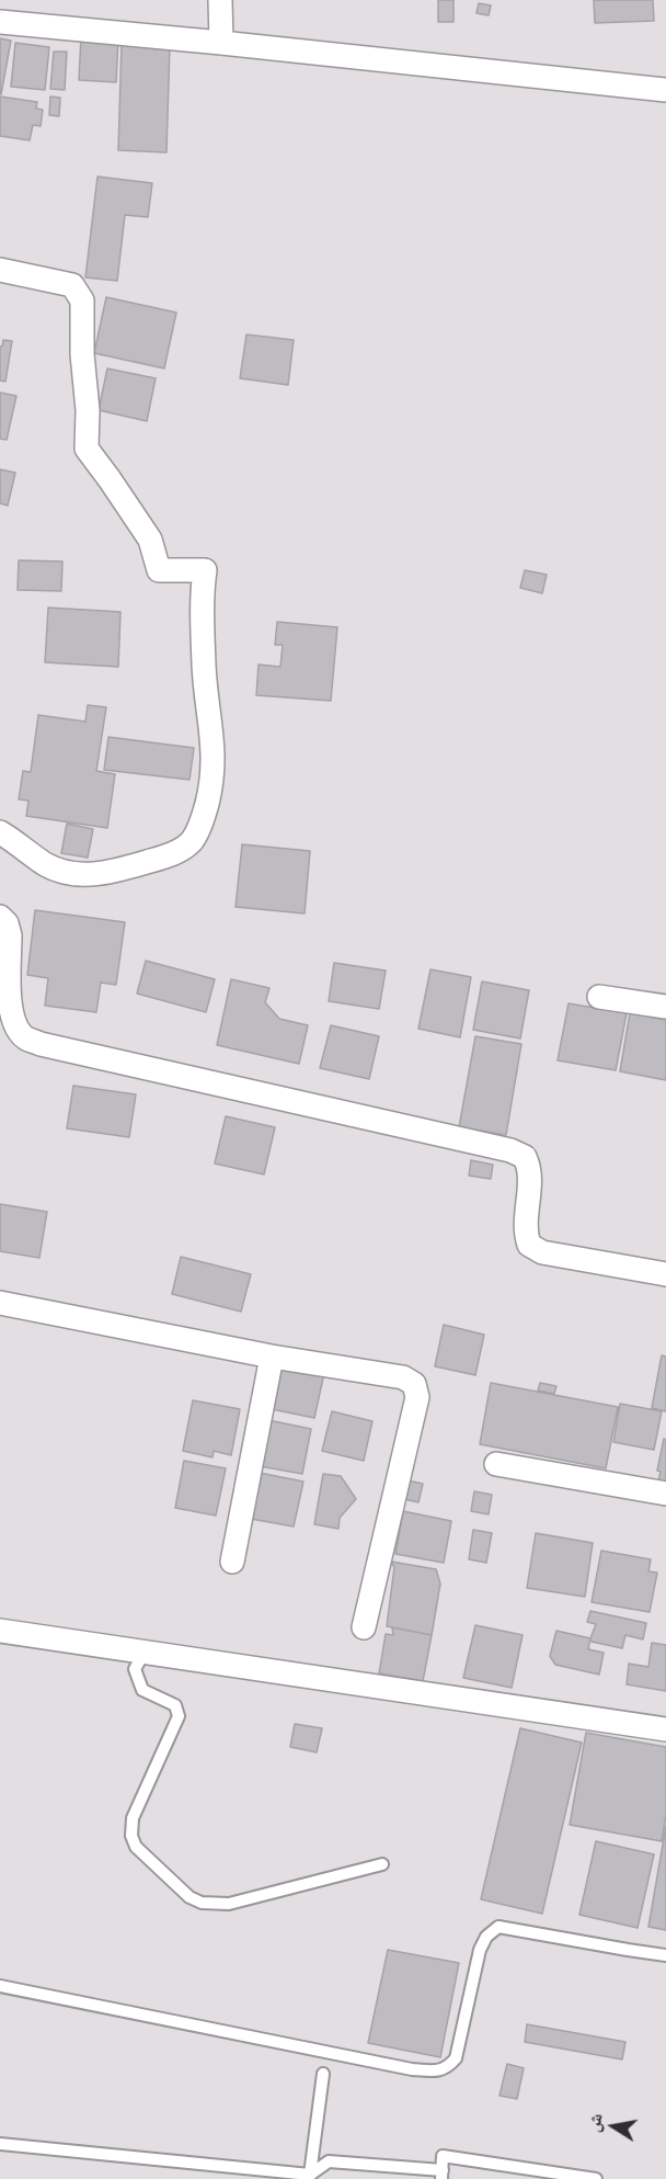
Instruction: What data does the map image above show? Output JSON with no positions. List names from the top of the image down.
{
  "north": "left"
}
